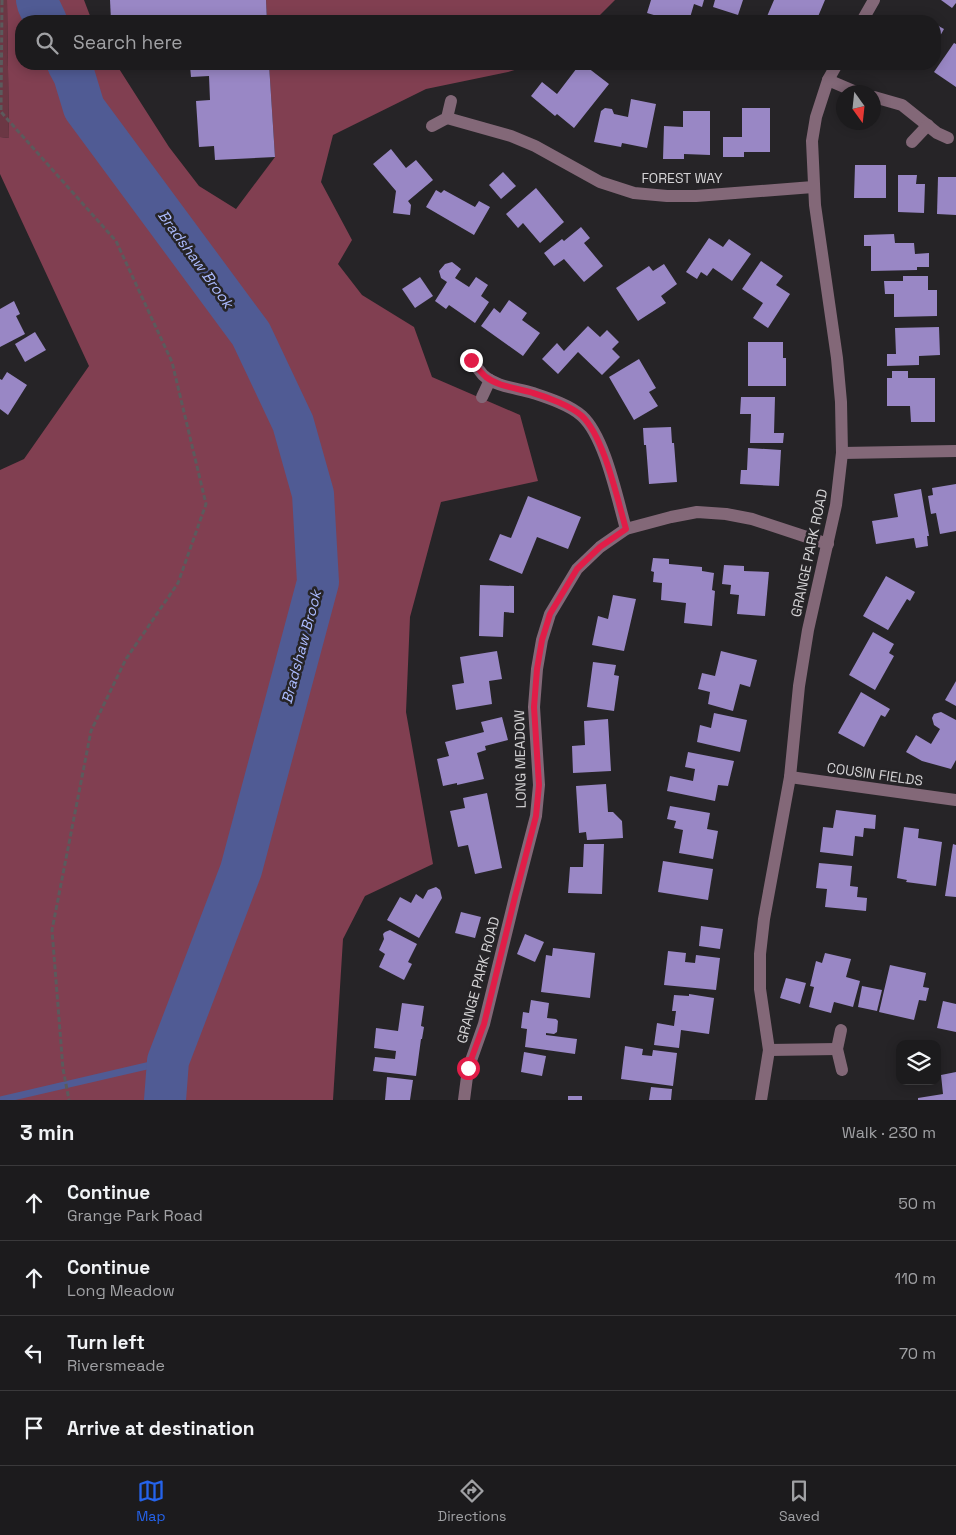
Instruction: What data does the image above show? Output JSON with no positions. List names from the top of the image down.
{
  "streets": {
    "street": [
      "FOREST WAY",
      "GRANGE PARK ROAD",
      "LONG MEADOW",
      "COUSIN FIELDS"
    ]
  },
  "crossings": [
    ["FOREST WAY", "GRANGE PARK ROAD"],
    ["GRANGE PARK ROAD", "LONG MEADOW"],
    ["GRANGE PARK ROAD", "COUSIN FIELDS"]
  ],
  "water": ["Bradshaw Brook"],
  "north": "bottom",
  "page": {
    "search": "Search here",
    "heading": ["3 min", "Walk · 230 m"],
    "list": [
      ["Continue", "Grange Park Road", "50 m"],
      ["Continue", "Long Meadow", "110 m"],
      ["Turn left", "Riversmeade", "70 m"],
      "Arrive at destination"
    ],
    "nav": ["Map", "Directions", "Saved"]
  }
}
